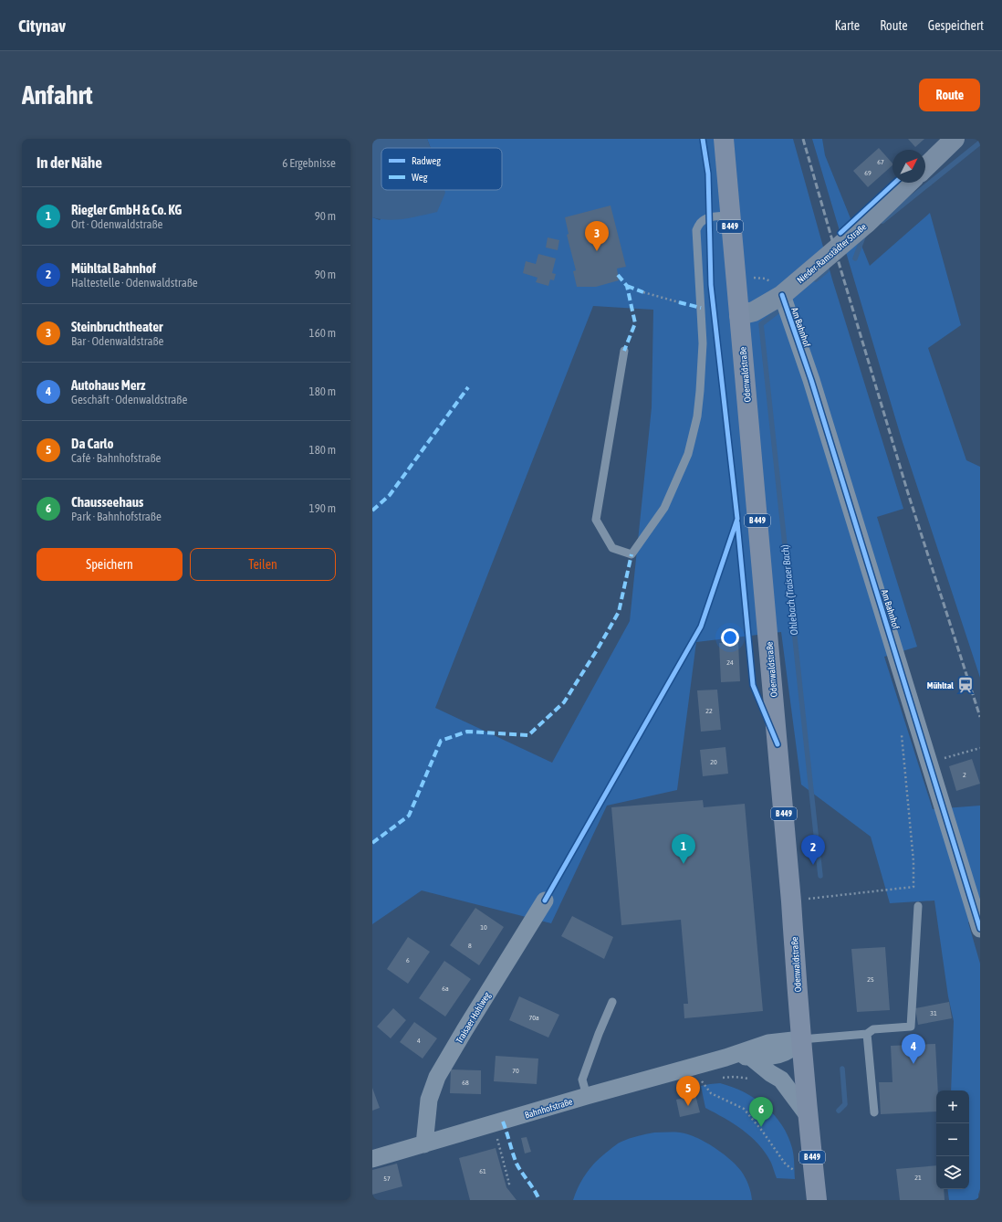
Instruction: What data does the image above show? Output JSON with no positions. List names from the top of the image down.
{
  "streets": {
    "main road": ["B 449", "Odenwaldstraße"],
    "street": [
      "Nieder-Ramstädter Straße",
      "Am Bahnhof",
      "Traisaer Hohlweg",
      "Bahnhofstraße"
    ]
  },
  "crossings": [
    ["Nieder-Ramstädter Straße", "Am Bahnhof"],
    ["Nieder-Ramstädter Straße", "Odenwaldstraße"],
    ["Odenwaldstraße", "Bahnhofstraße"],
    ["Traisaer Hohlweg", "Bahnhofstraße"]
  ],
  "water": ["Ohlebach (Traisaer Bach)"],
  "places": {
    "station": ["Mühltal"]
  },
  "house_numbers": [
    "67",
    "69",
    "24",
    "22",
    "20",
    "2",
    "10",
    "8",
    "6",
    "25",
    "6a",
    "31",
    "70a",
    "4",
    "70",
    "68",
    "61",
    "21",
    "57"
  ],
  "legend": ["Radweg", "Weg"],
  "north": "top right",
  "page": {
    "header": "Citynav",
    "nav": ["Karte", "Route", "Gespeichert"],
    "buttons": [
      "Route",
      ["Speichern", "Teilen"]
    ],
    "title": "Anfahrt",
    "heading": ["In der Nähe", "6 Ergebnisse"],
    "list": [
      {
        "mark": "1",
        "name": "Riegler GmbH & Co. KG",
        "note": "Ort · Odenwaldstraße",
        "value": "90 m"
      },
      {
        "mark": "2",
        "name": "Mühltal Bahnhof",
        "note": "Haltestelle · Odenwaldstraße",
        "value": "90 m"
      },
      {
        "mark": "3",
        "name": "Steinbruchtheater",
        "note": "Bar · Odenwaldstraße",
        "value": "160 m"
      },
      {
        "mark": "4",
        "name": "Autohaus Merz",
        "note": "Geschäft · Odenwaldstraße",
        "value": "180 m"
      },
      {
        "mark": "5",
        "name": "Da Carlo",
        "note": "Café · Bahnhofstraße",
        "value": "180 m"
      },
      {
        "mark": "6",
        "name": "Chausseehaus",
        "note": "Park · Bahnhofstraße",
        "value": "190 m"
      }
    ],
    "pins": [
      "3",
      "1",
      "2",
      "4",
      "5",
      "6"
    ],
    "map_buttons": ["+", "−"]
  }
}
